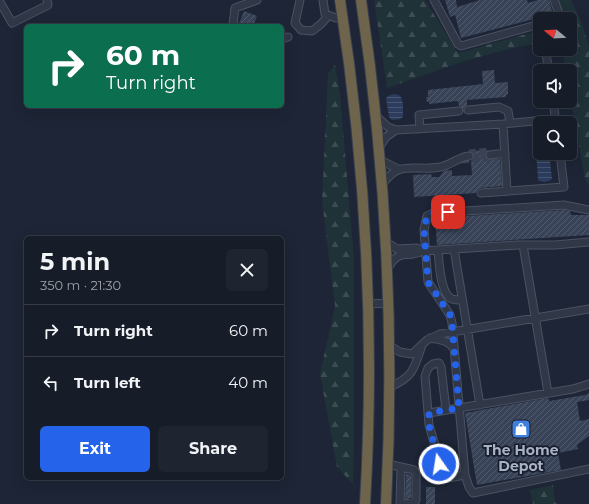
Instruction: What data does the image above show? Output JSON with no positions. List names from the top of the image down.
{
  "places": {
    "shop": ["The Home Depot"]
  },
  "north": "left",
  "page": {
    "turn": ["60 m", "Turn right"],
    "heading": ["5 min", "350 m · 21:30"],
    "list": [
      {
        "name": "Turn right",
        "value": "60 m"
      },
      {
        "name": "Turn left",
        "value": "40 m"
      }
    ],
    "buttons": ["Exit", "Share"]
  }
}
